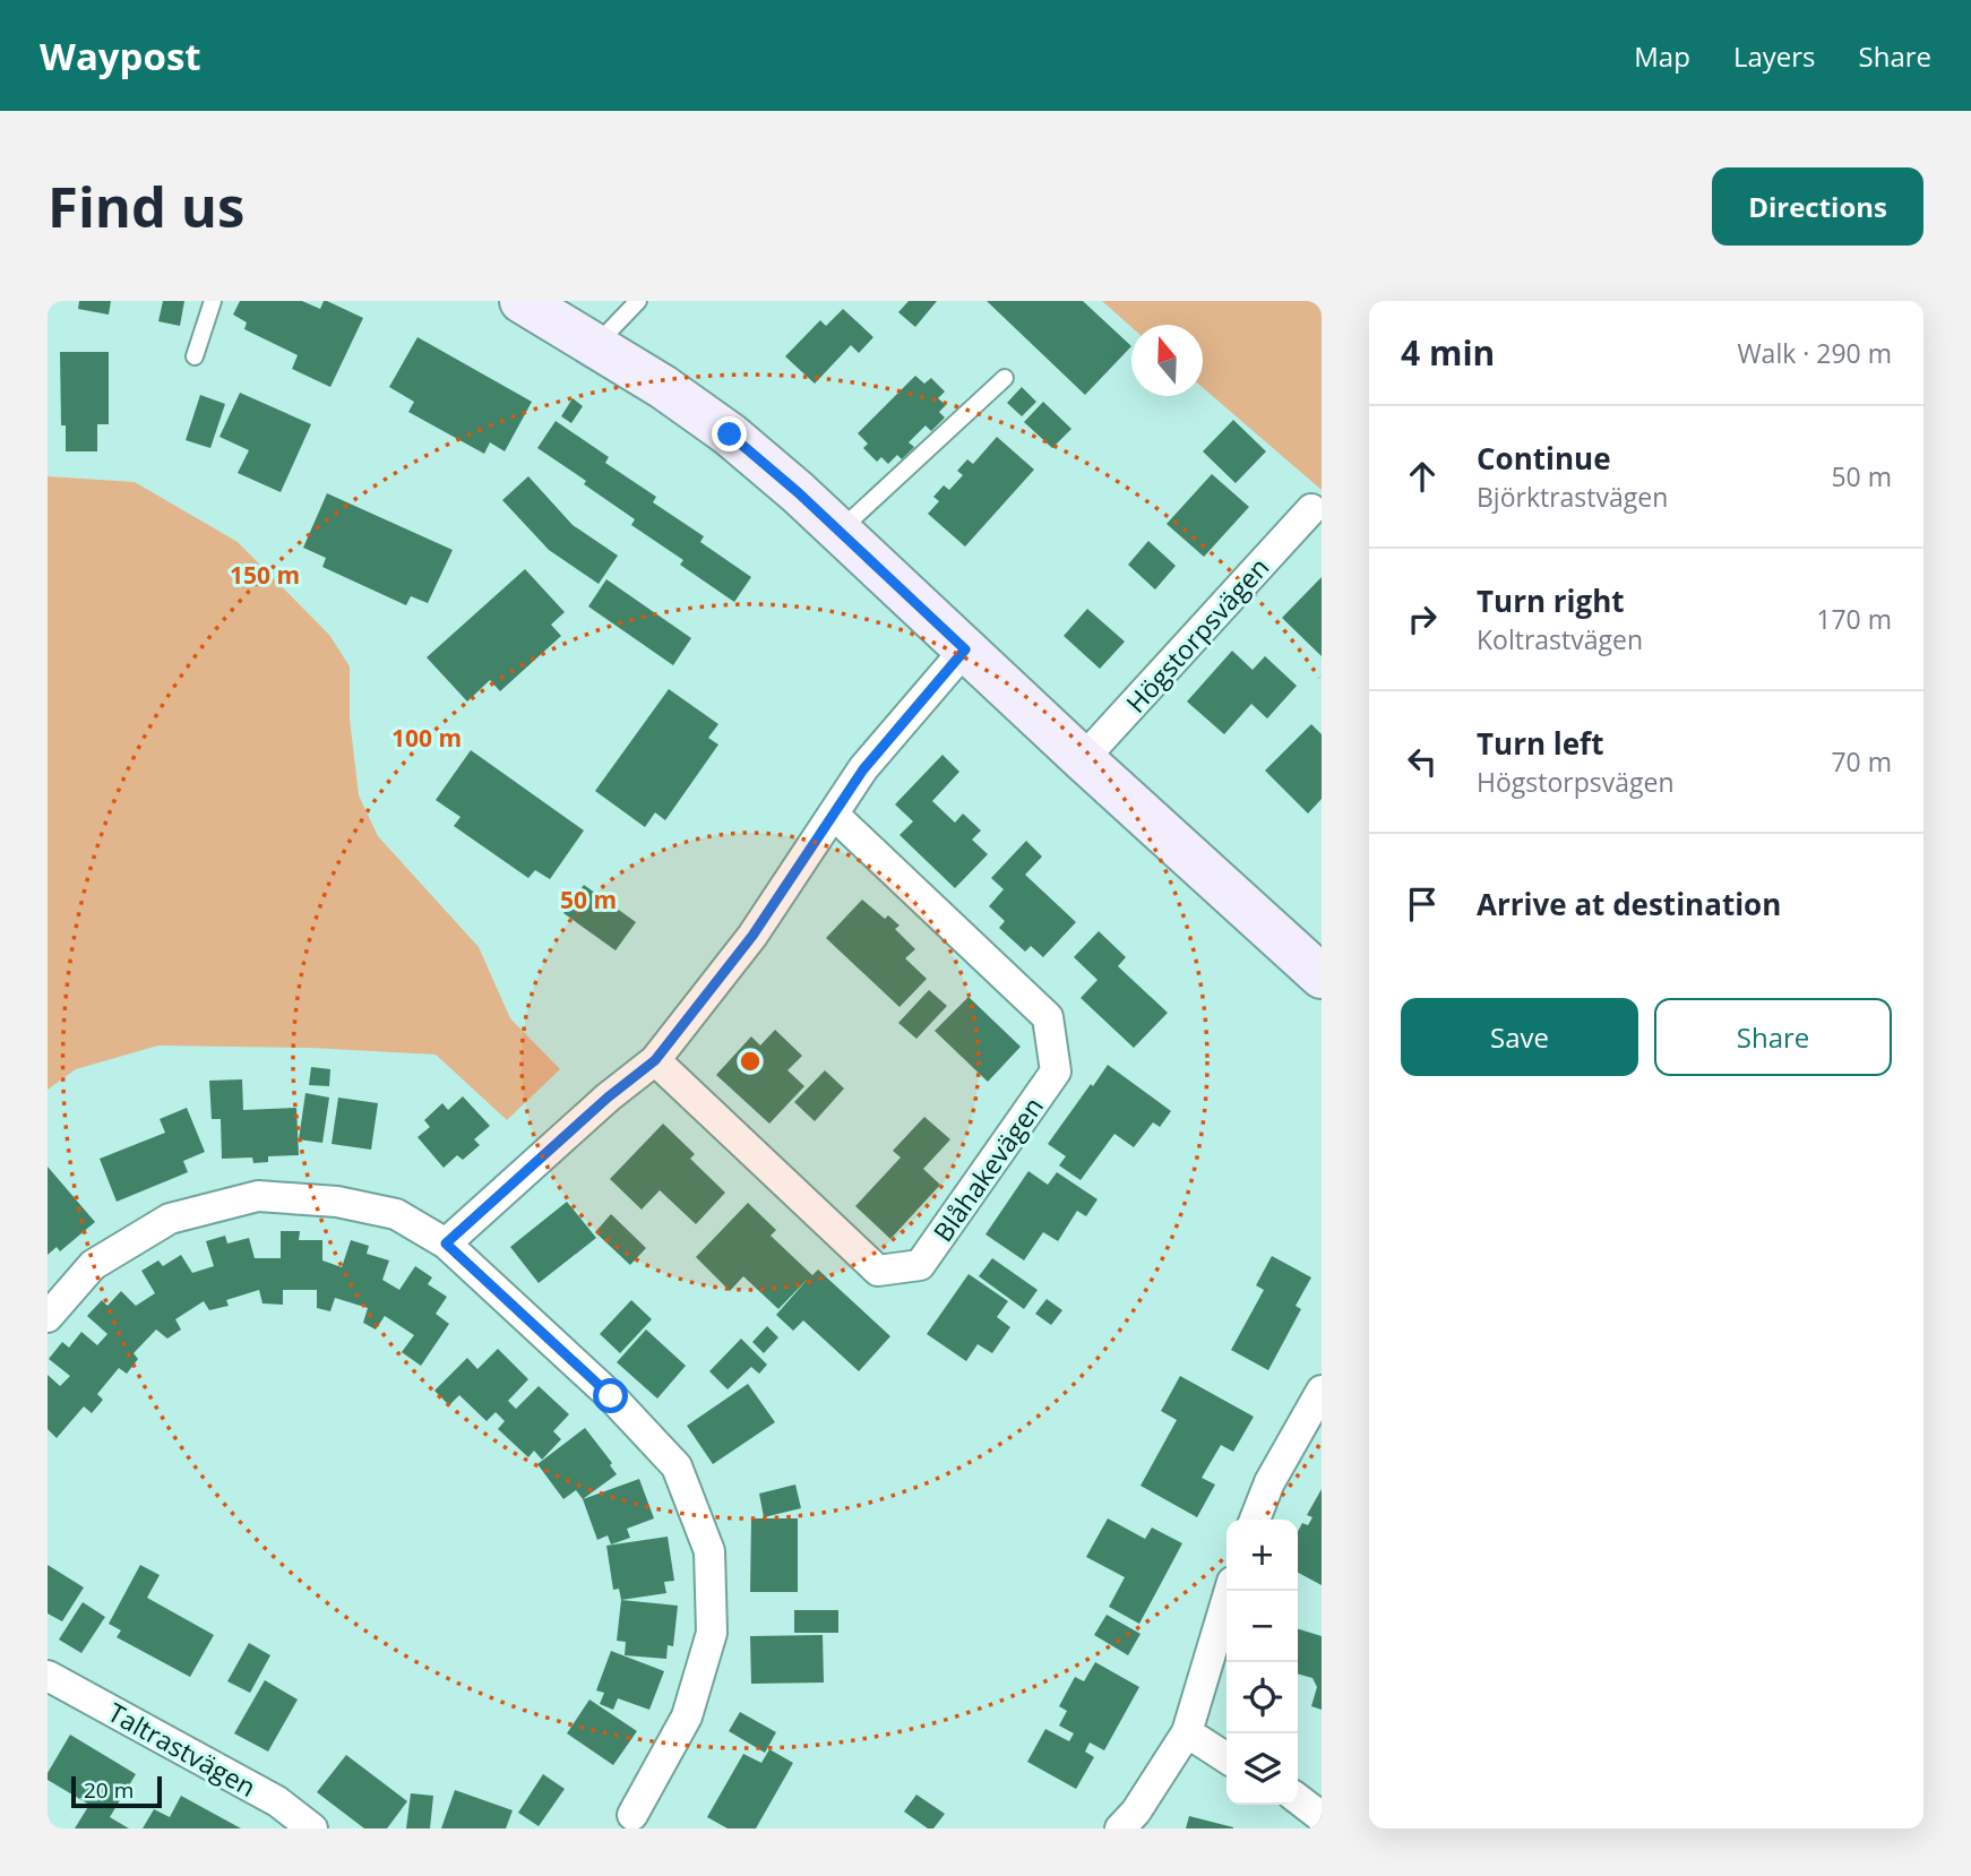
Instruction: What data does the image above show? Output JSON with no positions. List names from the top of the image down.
{
  "streets": {
    "street": ["Högstorpsvägen", "Blåhakevägen", "Taltrastvägen"]
  },
  "scale_bar": "20 m",
  "north": "top",
  "page": {
    "header": "Waypost",
    "nav": ["Map", "Layers", "Share"],
    "buttons": [
      "Directions",
      ["Save", "Share"]
    ],
    "title": "Find us",
    "heading": ["4 min", "Walk · 290 m"],
    "list": [
      ["Continue", "Björktrastvägen", "50 m"],
      ["Turn right", "Koltrastvägen", "170 m"],
      ["Turn left", "Högstorpsvägen", "70 m"],
      "Arrive at destination"
    ],
    "map_buttons": ["+", "−"],
    "scale": "20 m"
  },
  "rings": ["150 m", "100 m", "50 m"]
}
